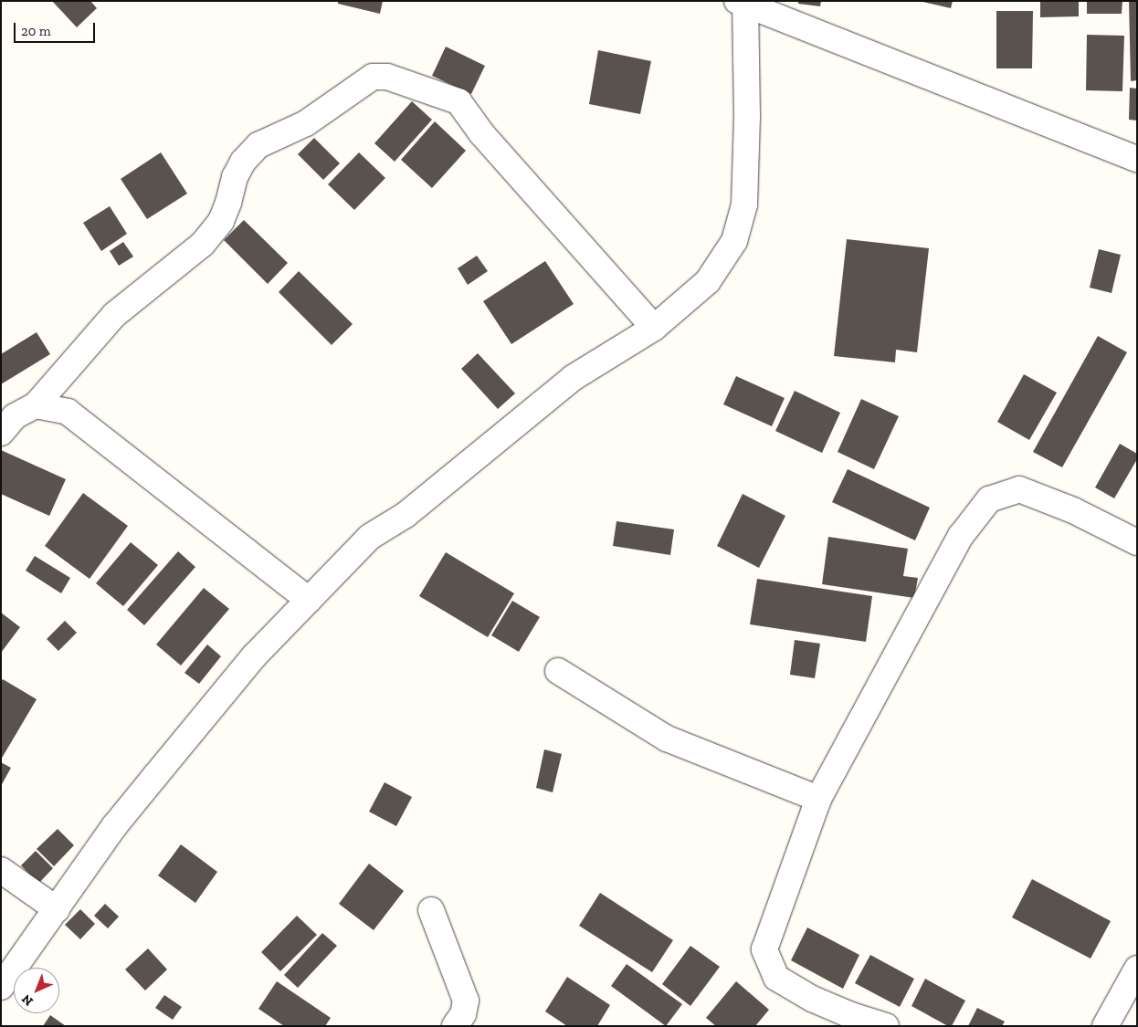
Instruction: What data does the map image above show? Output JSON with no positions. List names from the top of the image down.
{
  "scale_bar": "20 m",
  "north": "bottom left"
}
